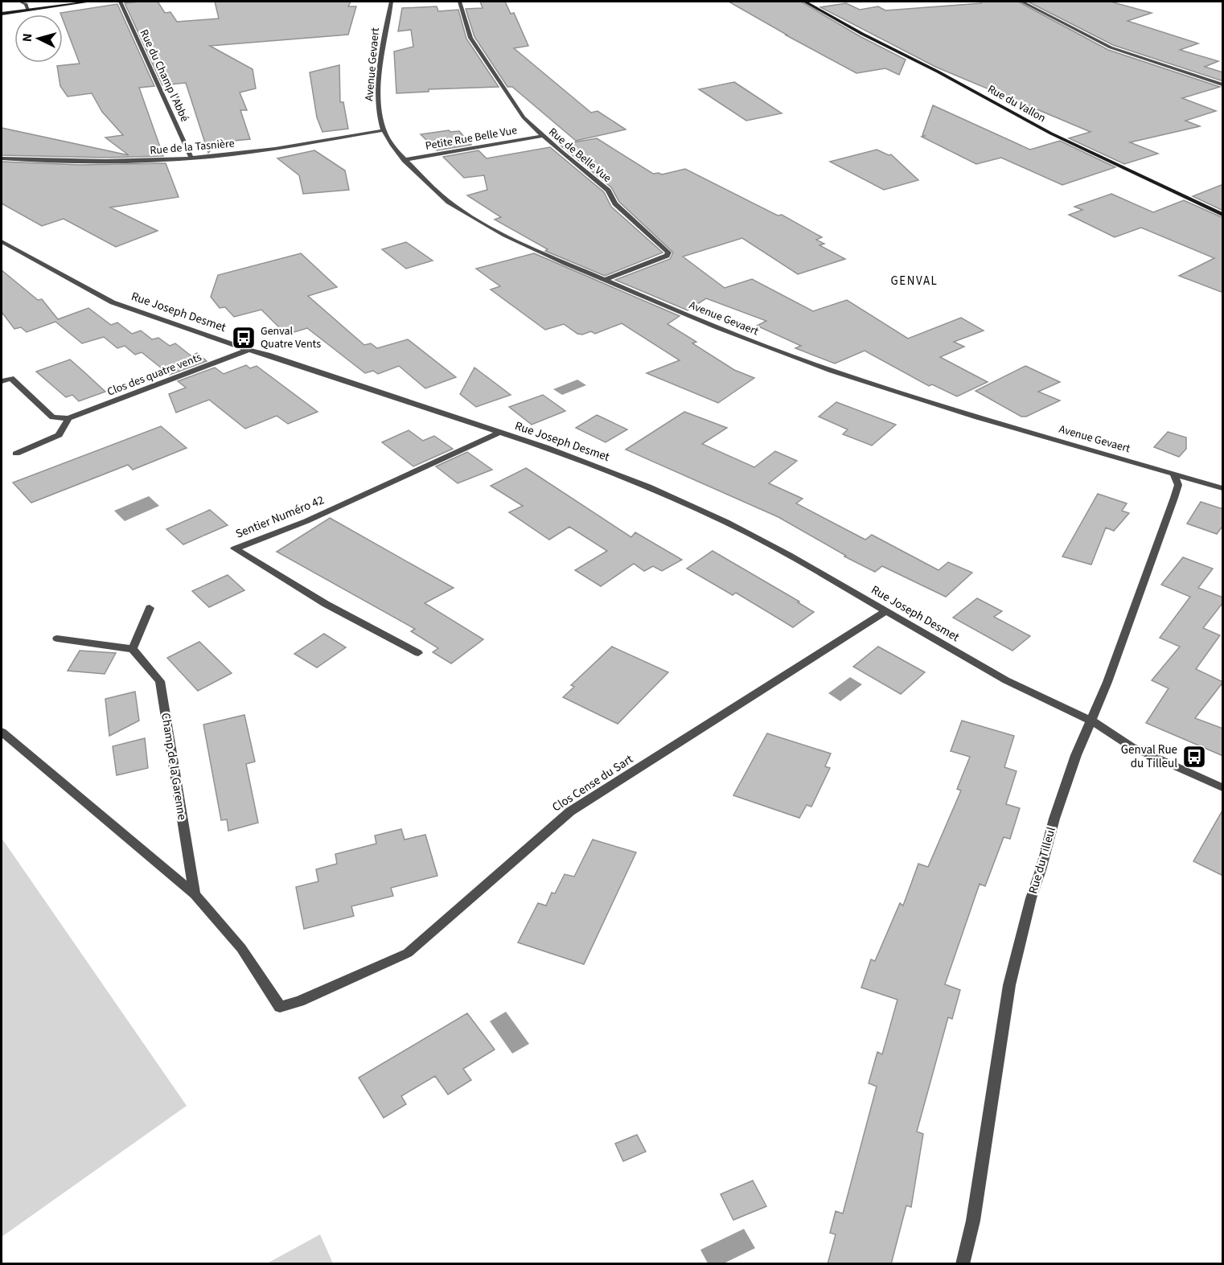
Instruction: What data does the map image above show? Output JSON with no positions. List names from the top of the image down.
{
  "streets": {
    "street": [
      "Avenue Gevaert",
      "Rue du Champ l'Abbé",
      "Rue du Vallon",
      "Petite Rue Belle Vue",
      "Rue de la Tasnière",
      "Rue de Belle Vue",
      "Rue Joseph Desmet",
      "Clos des quatre vents",
      "Sentier Numéro 42",
      "Champ de la Garenne",
      "Clos Cense du Sart",
      "Rue du Tilleul"
    ]
  },
  "crossings": [
    ["Avenue Gevaert", "Petite Rue Belle Vue"],
    ["Avenue Gevaert", "Rue de la Tasnière"],
    ["Avenue Gevaert", "Rue de Belle Vue"],
    ["Avenue Gevaert", "Rue du Tilleul"],
    ["Rue du Champ l'Abbé", "Rue de la Tasnière"],
    ["Petite Rue Belle Vue", "Rue de Belle Vue"],
    ["Rue Joseph Desmet", "Clos des quatre vents"],
    ["Rue Joseph Desmet", "Sentier Numéro 42"],
    ["Rue Joseph Desmet", "Clos Cense du Sart"],
    ["Rue Joseph Desmet", "Rue du Tilleul"],
    ["Champ de la Garenne", "Clos Cense du Sart"]
  ],
  "districts": ["GENVAL"],
  "places": {
    "bus stop": ["Genval Quatre Vents", "Genval Rue du Tilleul"]
  },
  "north": "left"
}
